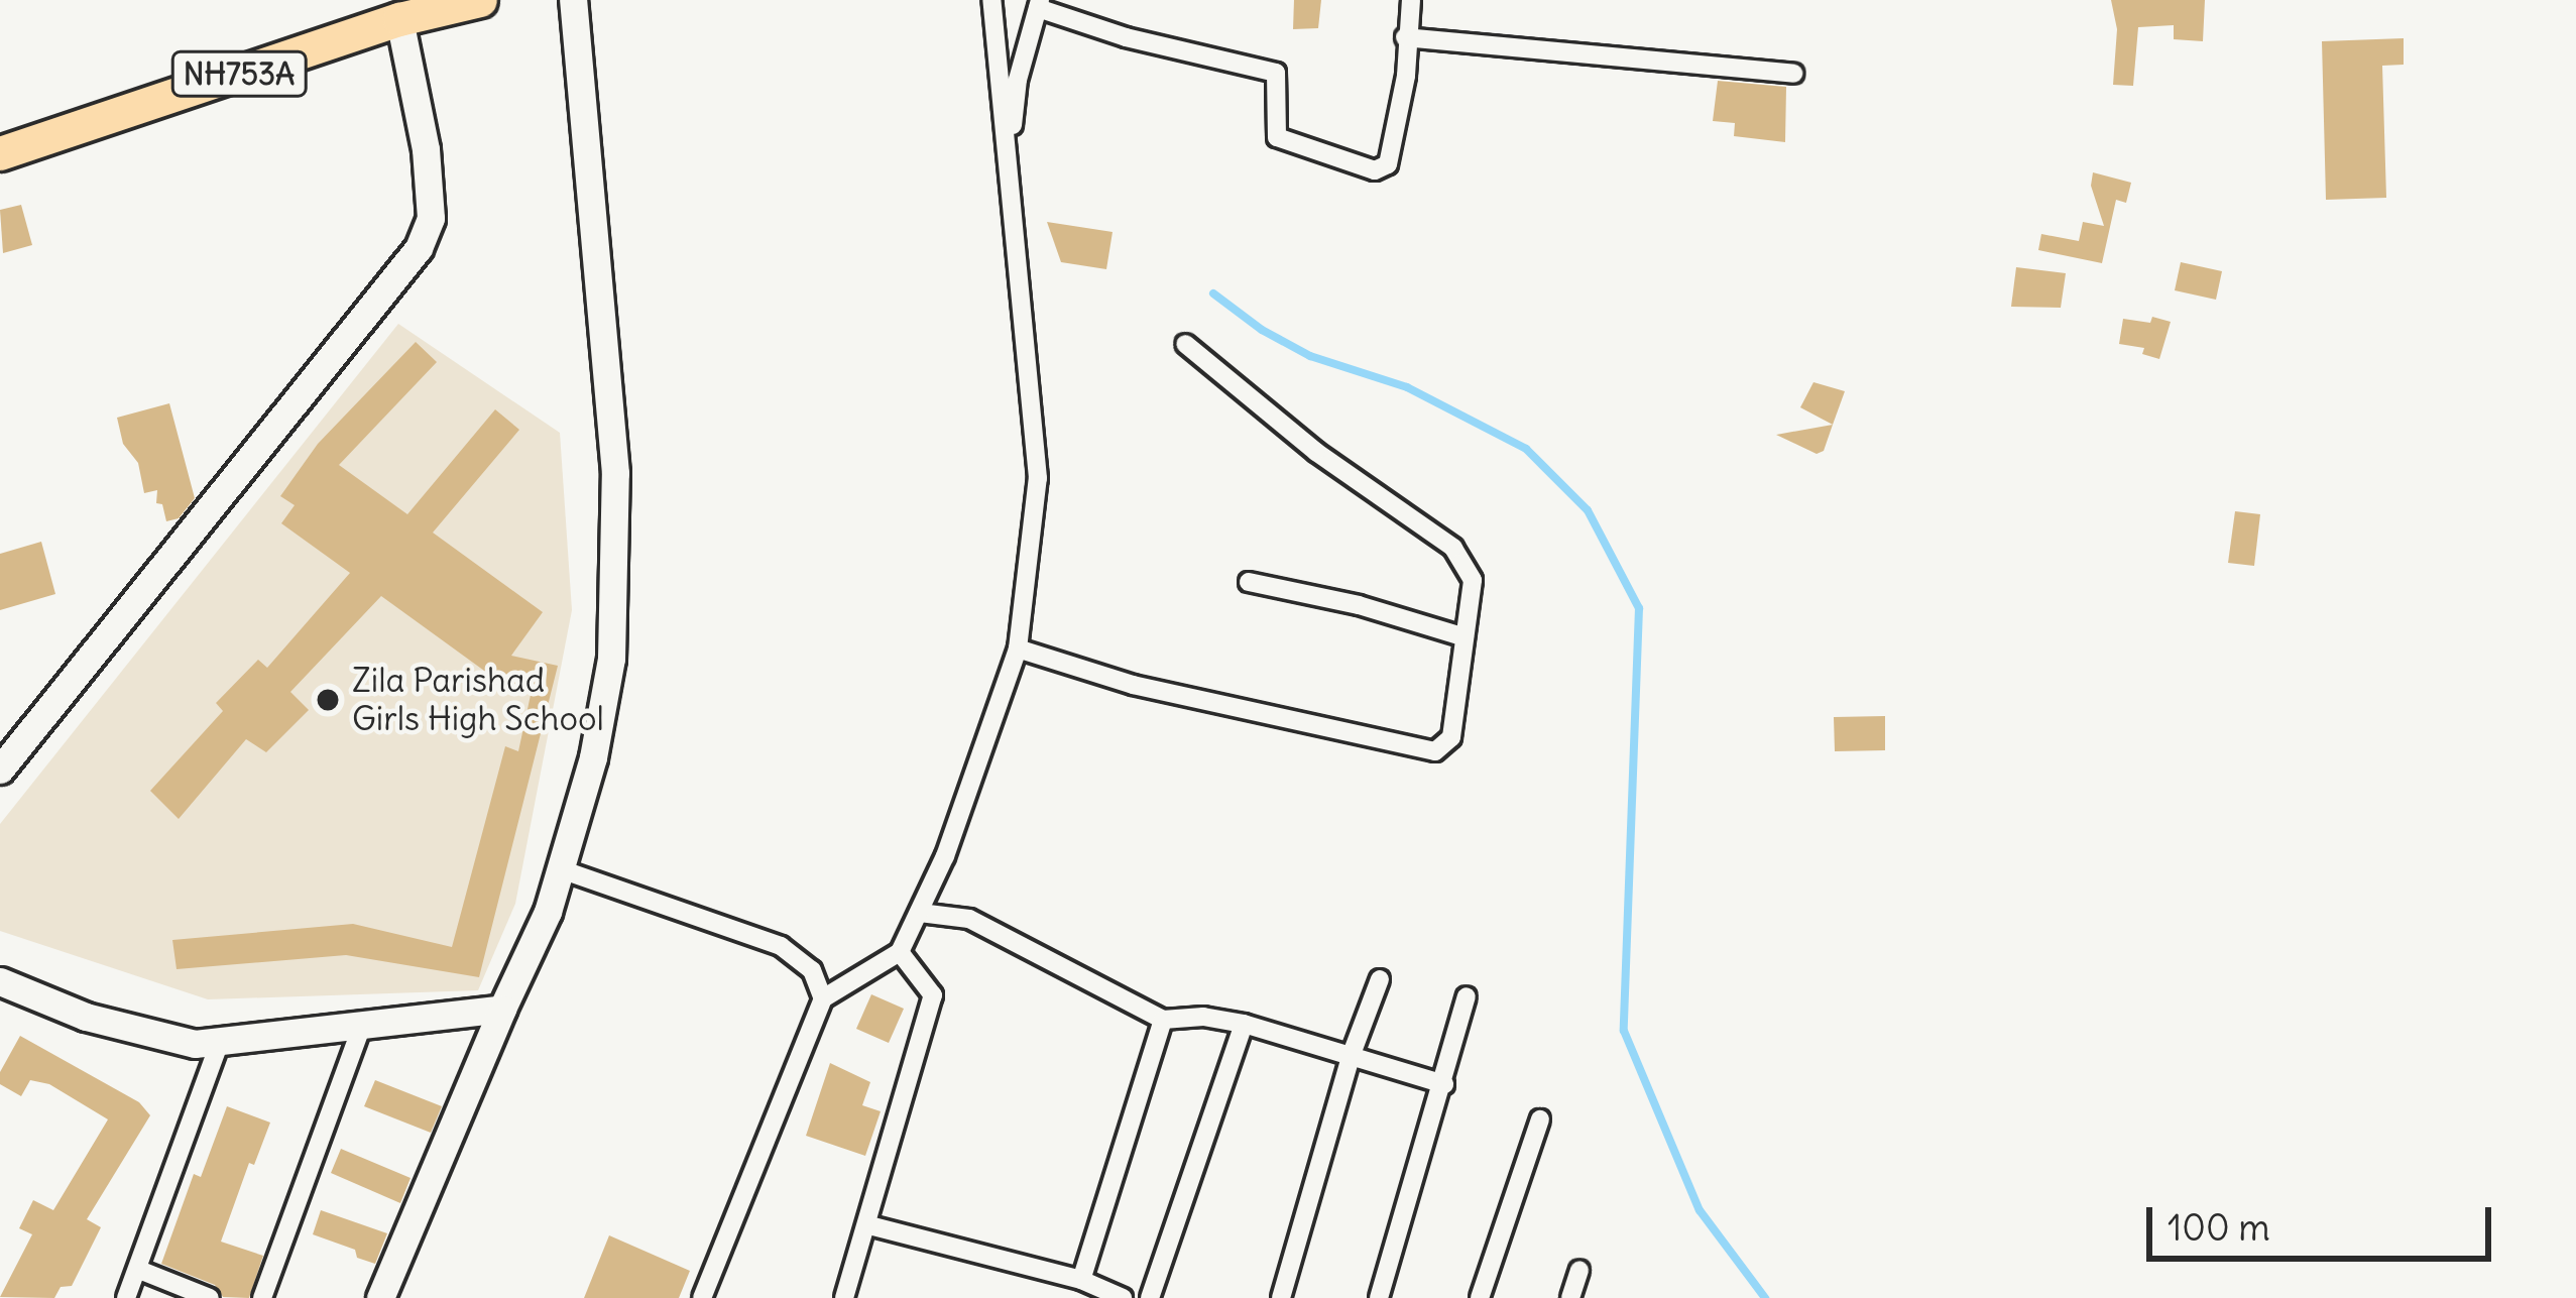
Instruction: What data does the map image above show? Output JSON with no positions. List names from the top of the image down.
{
  "streets": {
    "highway": ["NH753A"]
  },
  "places": ["Zila Parishad Girls High School"],
  "scale_bar": "100 m"
}
